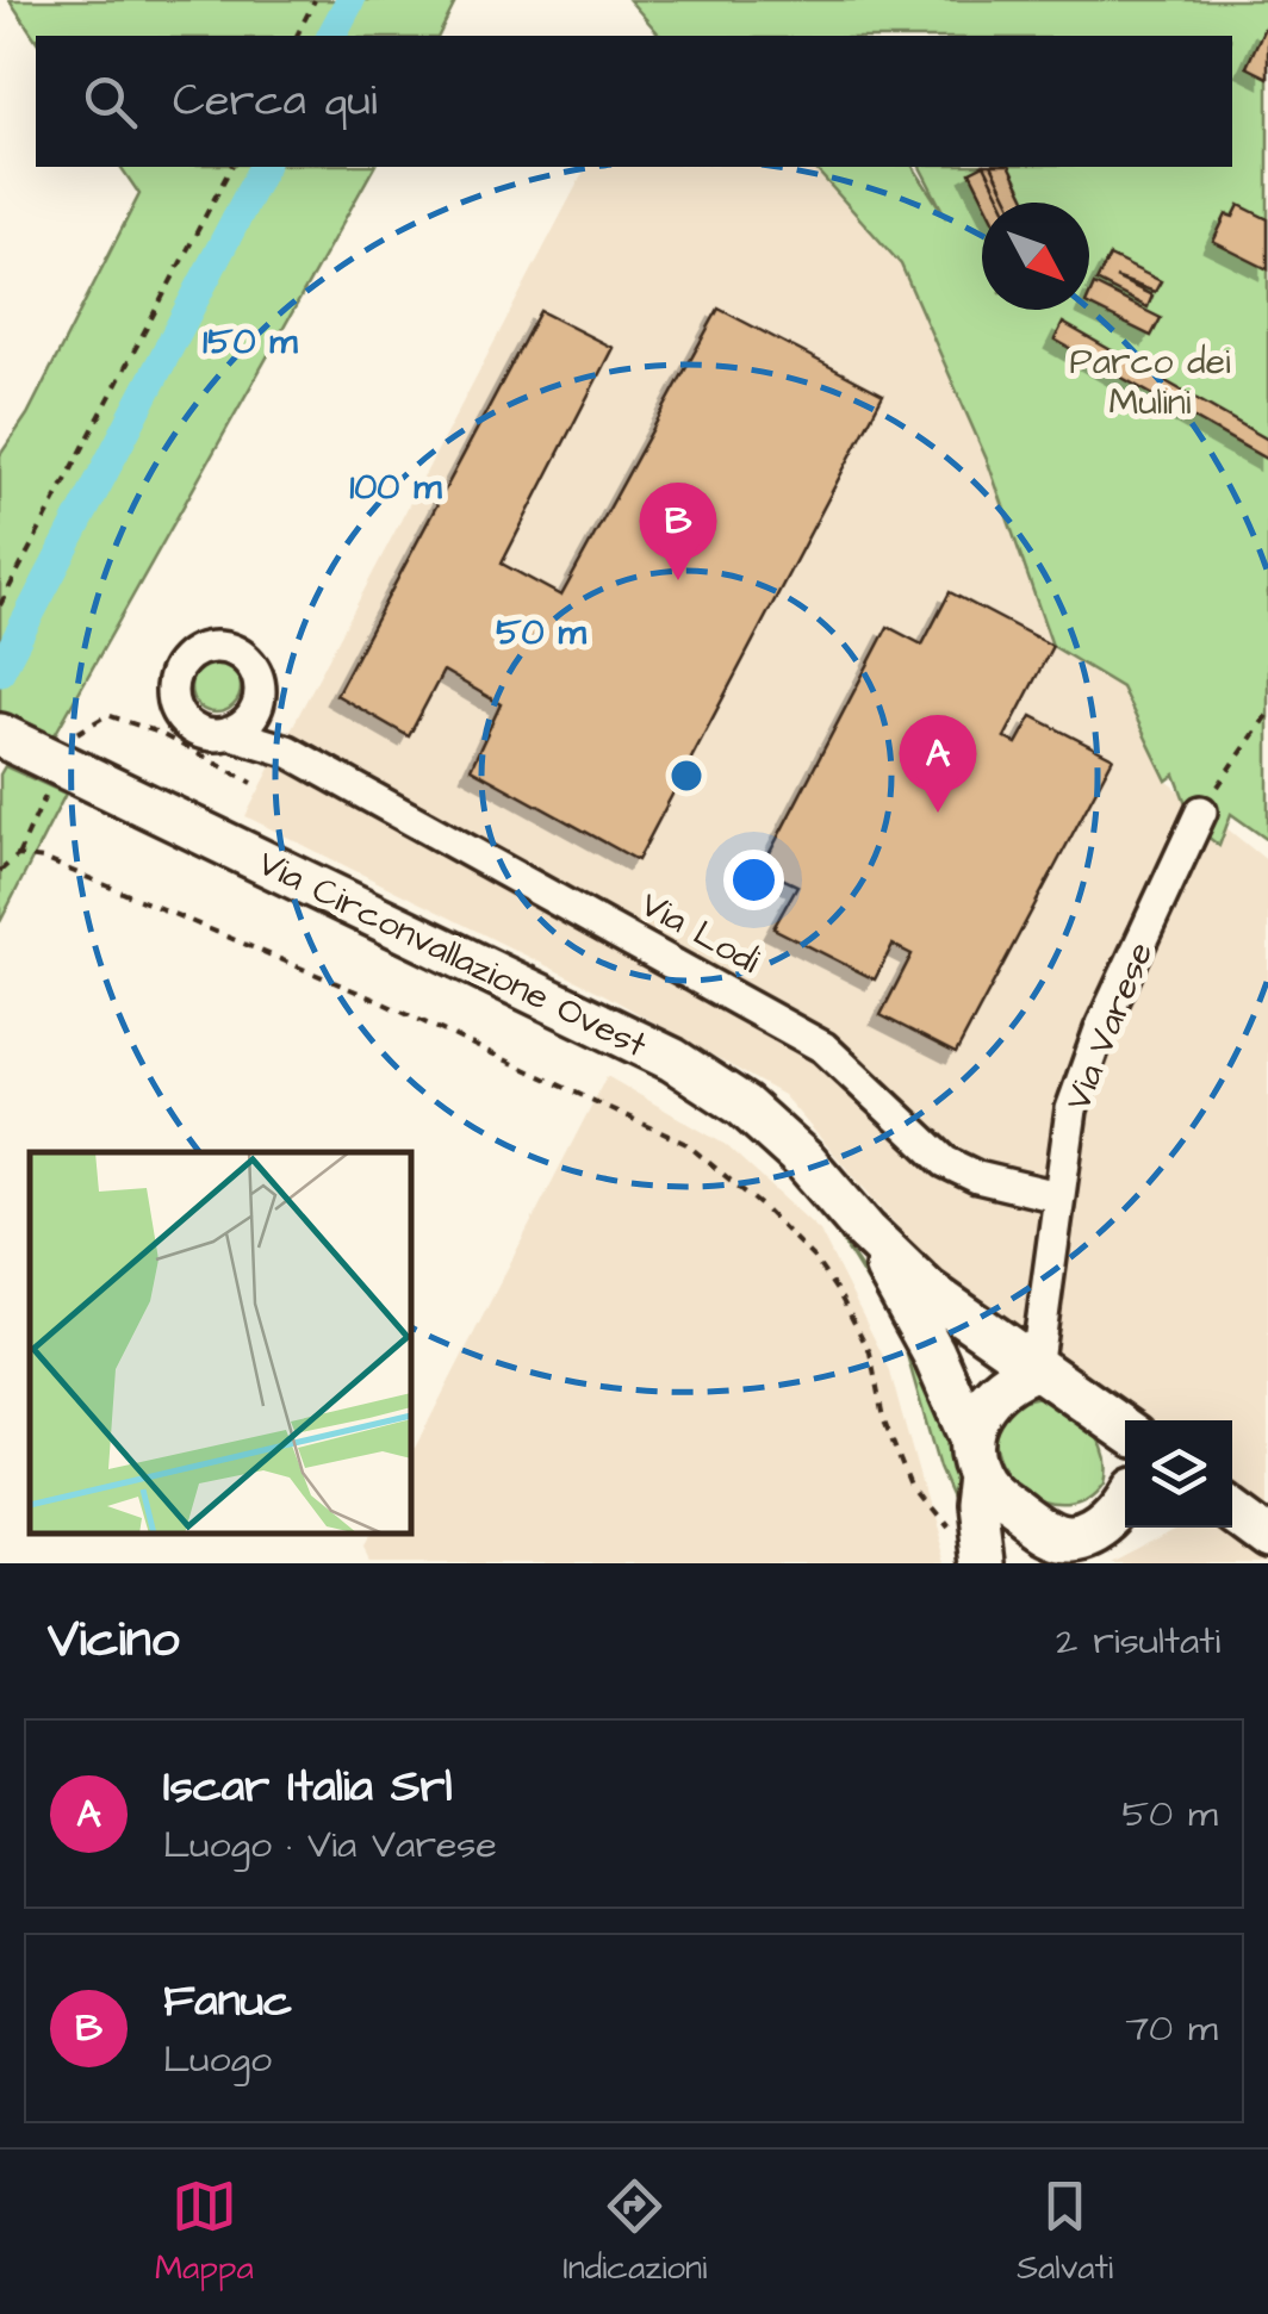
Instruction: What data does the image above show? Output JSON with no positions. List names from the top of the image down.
{
  "streets": {
    "main road": ["Via Circonvallazione Ovest"],
    "street": ["Via Lodi", "Via Varese"]
  },
  "crossings": [
    ["Via Lodi", "Via Varese"]
  ],
  "parks": ["Parco dei Mulini"],
  "north": "bottom right",
  "page": {
    "search": "Cerca qui",
    "pins": ["B", "A"],
    "heading": ["Vicino", "2 risultati"],
    "list": [
      {
        "mark": "A",
        "name": "Iscar Italia Srl",
        "note": "Luogo · Via Varese",
        "value": "50 m"
      },
      {
        "mark": "B",
        "name": "Fanuc",
        "note": "Luogo",
        "value": "70 m"
      }
    ],
    "nav": ["Mappa", "Indicazioni", "Salvati"]
  },
  "rings": ["150 m", "100 m", "50 m"]
}
